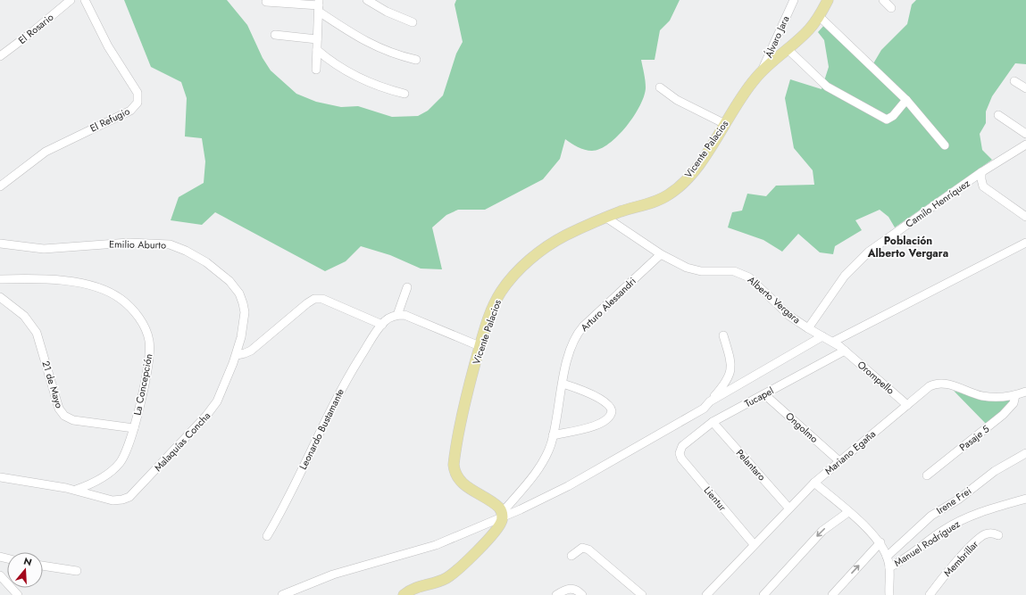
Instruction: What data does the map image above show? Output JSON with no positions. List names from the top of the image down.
{
  "streets": {
    "main road": ["Vicente Palacios"],
    "street": [
      "El Rosario",
      "Álvaro Jara",
      "El Refugio",
      "Camilo Henríquez",
      "Emilio Aburto",
      "Alberto Vergara",
      "Arturo Alessandri",
      "Orompello",
      "21 de Mayo",
      "La Concepción",
      "Tucapel",
      "Ongolmo",
      "Leonardo Bustamante",
      "Pasaje 5",
      "Malaquías Concha",
      "Mariano Egaña",
      "Pelantaro",
      "Lientur",
      "Irene Frei",
      "Manuel Rodríguez",
      "Membrillar"
    ]
  },
  "crossings": [
    ["Álvaro Jara", "Vicente Palacios"],
    ["Vicente Palacios", "Alberto Vergara"],
    ["Vicente Palacios", "Arturo Alessandri"],
    ["Vicente Palacios", "Tucapel"],
    ["Camilo Henríquez", "Alberto Vergara"],
    ["Emilio Aburto", "Malaquías Concha"],
    ["Alberto Vergara", "Arturo Alessandri"],
    ["Alberto Vergara", "Orompello"],
    ["Alberto Vergara", "Tucapel"],
    ["Arturo Alessandri", "Tucapel"],
    ["Orompello", "Tucapel"],
    ["Orompello", "Mariano Egaña"],
    ["21 de Mayo", "La Concepción"],
    ["La Concepción", "Malaquías Concha"],
    ["Tucapel", "Ongolmo"],
    ["Tucapel", "Pelantaro"],
    ["Tucapel", "Lientur"],
    ["Ongolmo", "Mariano Egaña"],
    ["Pasaje 5", "Mariano Egaña"],
    ["Mariano Egaña", "Pelantaro"],
    ["Mariano Egaña", "Lientur"]
  ],
  "districts": ["Población Alberto Vergara"],
  "north": "top"
}
